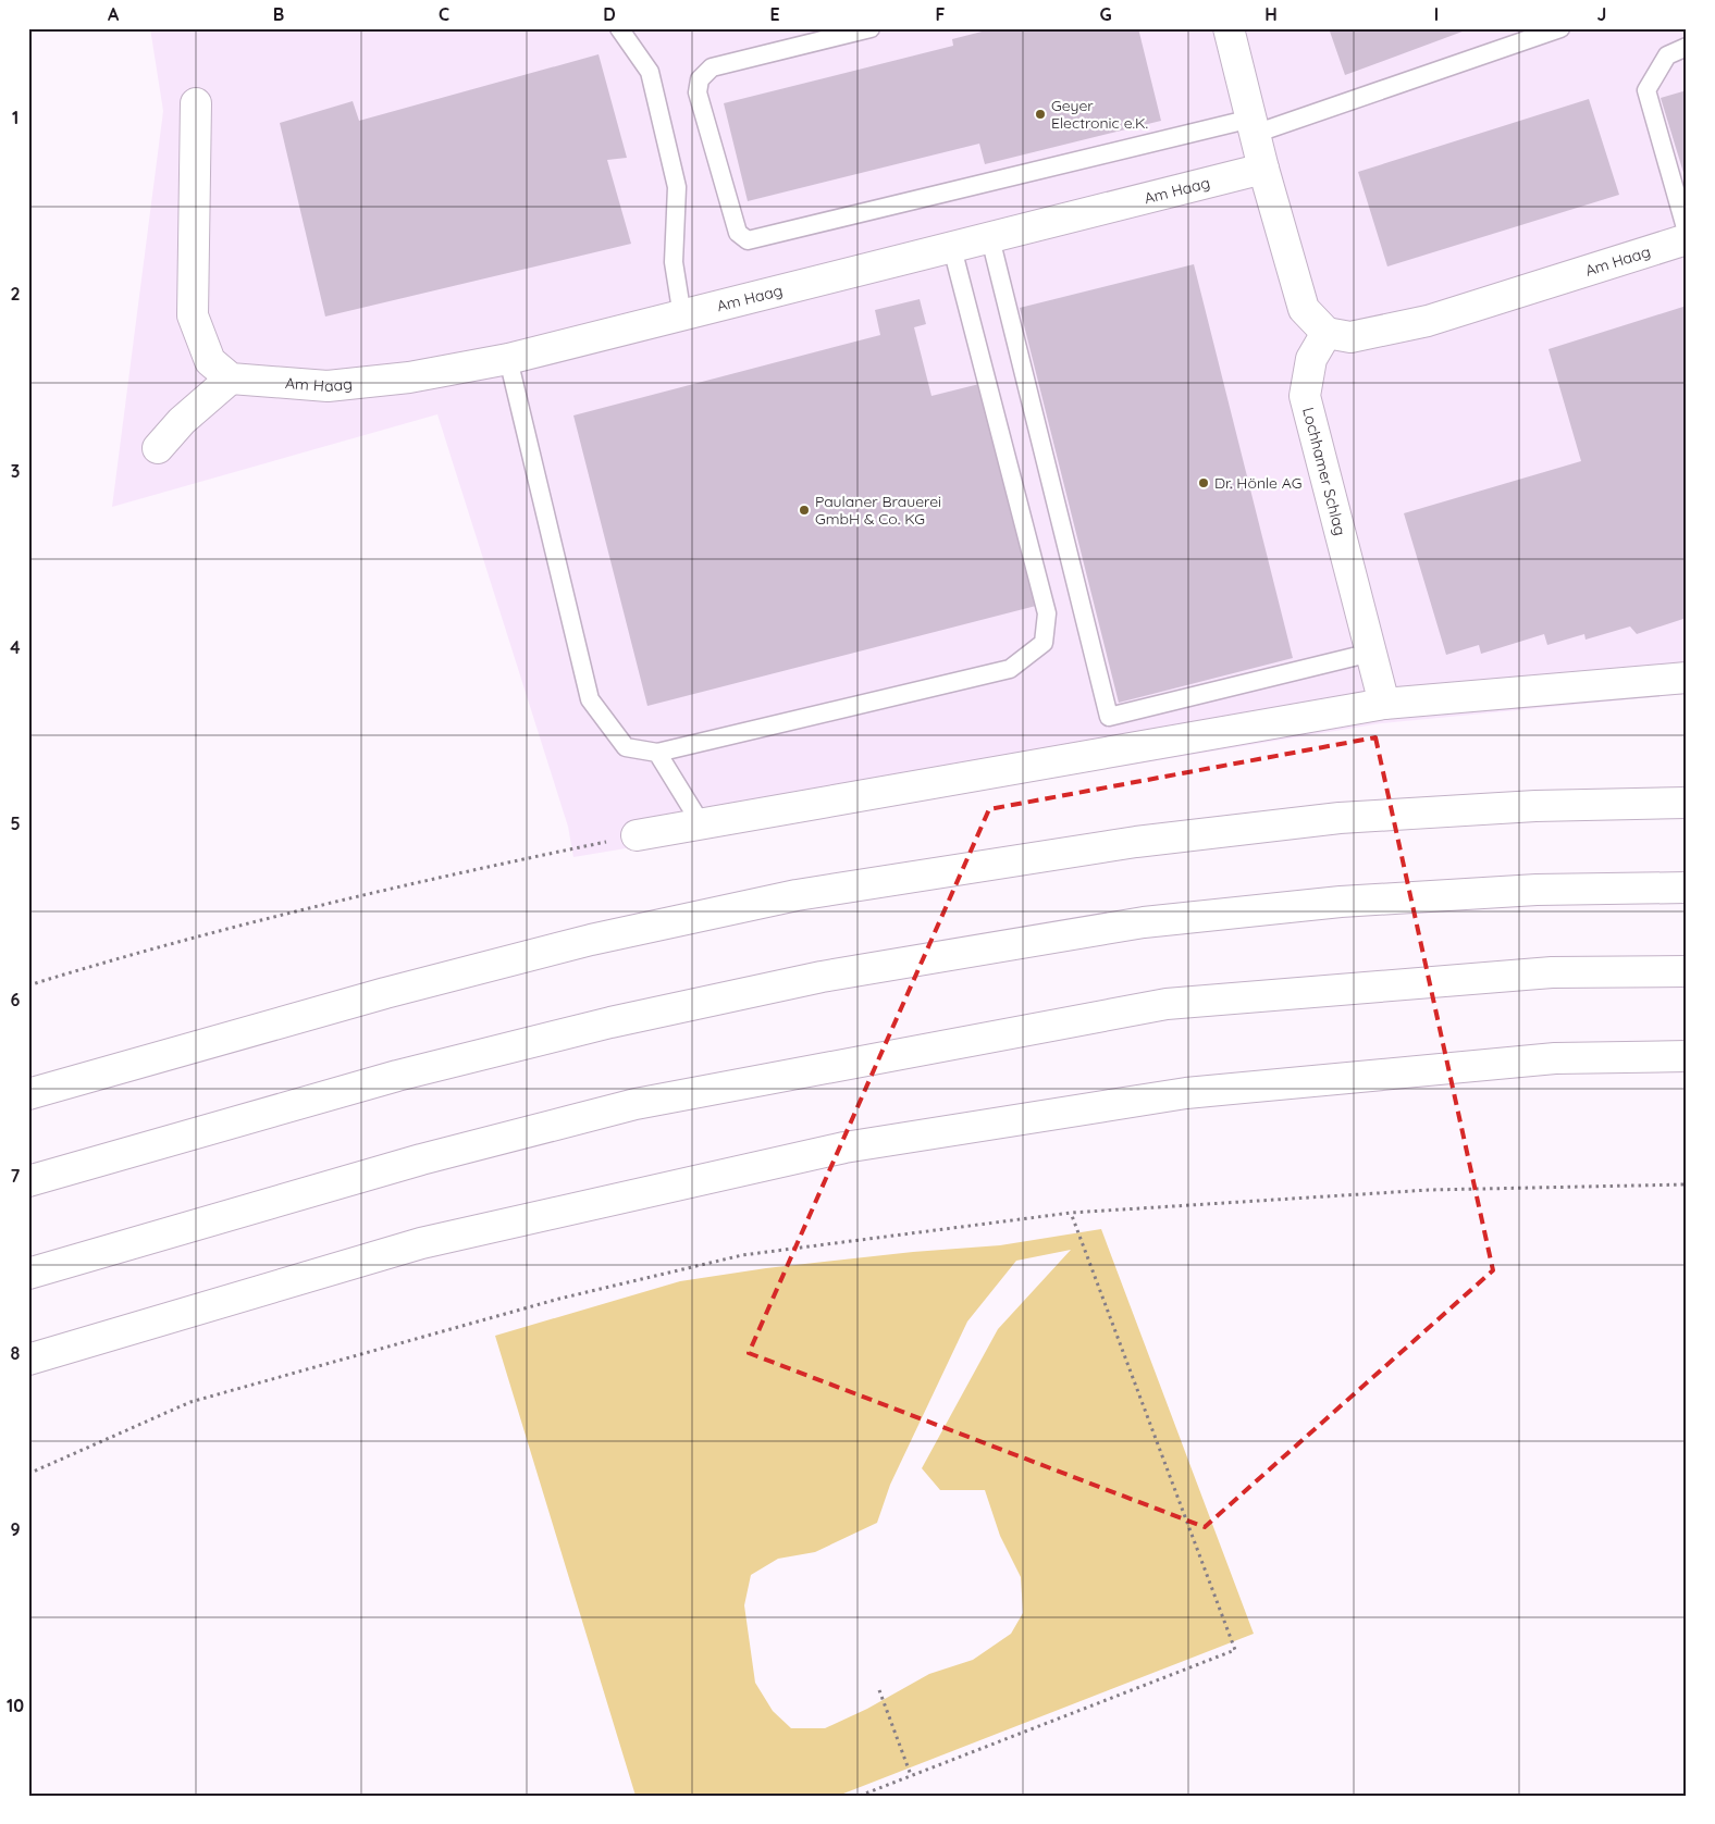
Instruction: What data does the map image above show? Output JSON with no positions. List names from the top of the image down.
{
  "streets": {
    "main road": ["Am Haag", "Lochhamer Schlag"]
  },
  "crossings": [
    ["Am Haag", "Lochhamer Schlag"]
  ],
  "places": ["Geyer Electronic e.K.", "Dr. Hönle AG", "Paulaner Brauerei GmbH & Co. KG"],
  "grid": {
    "columns": [
      "A",
      "B",
      "C",
      "D",
      "E",
      "F",
      "G",
      "H",
      "I",
      "J"
    ],
    "rows": [
      "1",
      "2",
      "3",
      "4",
      "5",
      "6",
      "7",
      "8",
      "9",
      "10"
    ]
  }
}
